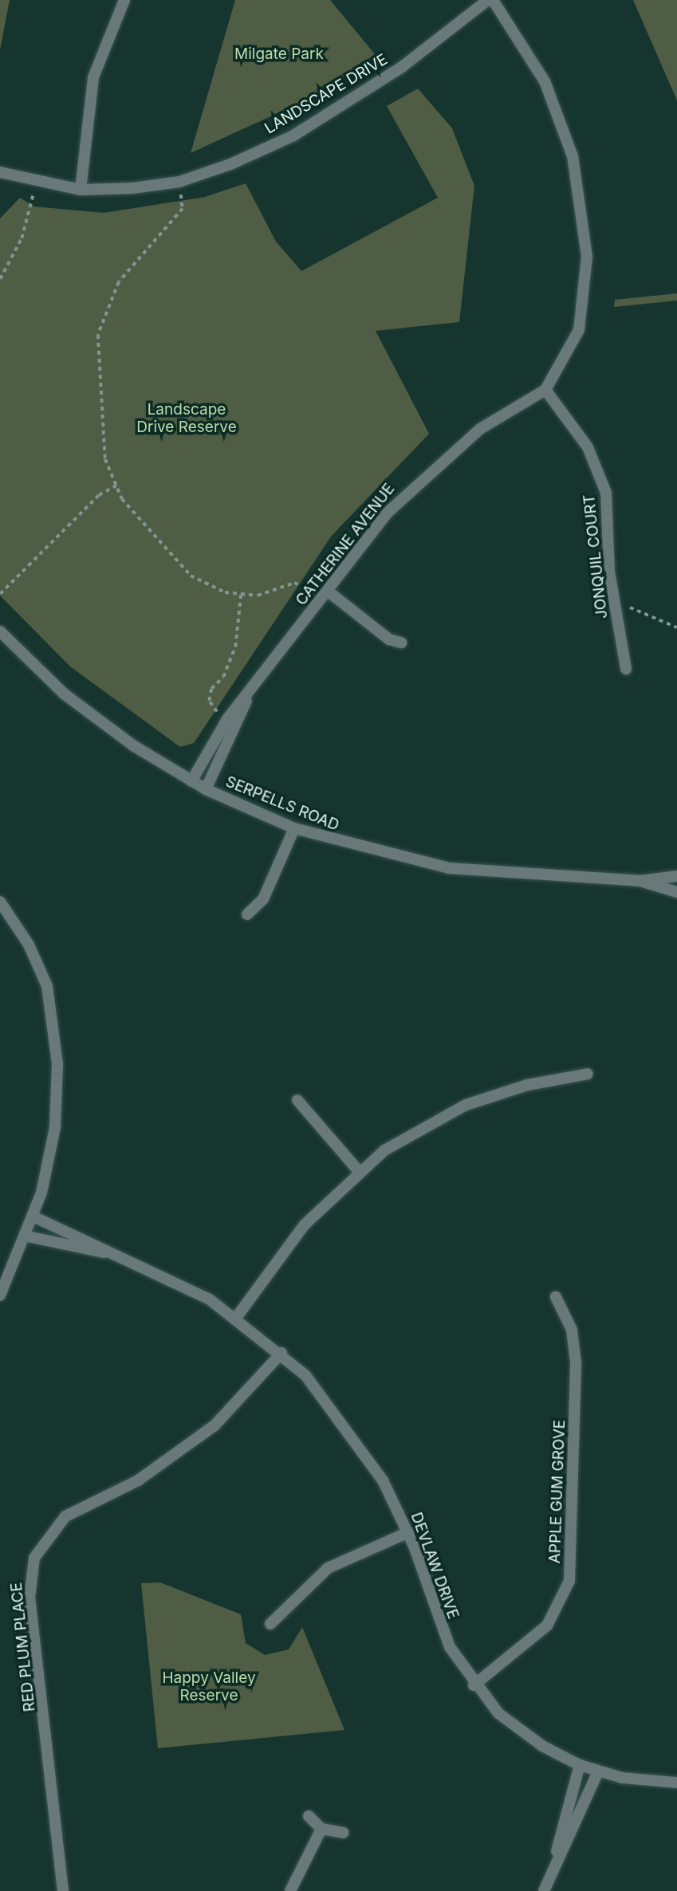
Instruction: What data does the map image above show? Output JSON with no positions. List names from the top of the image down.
{
  "streets": {
    "street": [
      "LANDSCAPE DRIVE",
      "CATHERINE AVENUE",
      "JONQUIL COURT",
      "SERPELLS ROAD",
      "APPLE GUM GROVE",
      "DEVLAW DRIVE",
      "RED PLUM PLACE"
    ]
  },
  "crossings": [
    ["CATHERINE AVENUE", "JONQUIL COURT"],
    ["CATHERINE AVENUE", "SERPELLS ROAD"],
    ["APPLE GUM GROVE", "DEVLAW DRIVE"],
    ["DEVLAW DRIVE", "RED PLUM PLACE"]
  ],
  "parks": ["Milgate Park", "Landscape Drive Reserve", "Happy Valley Reserve"]
}
